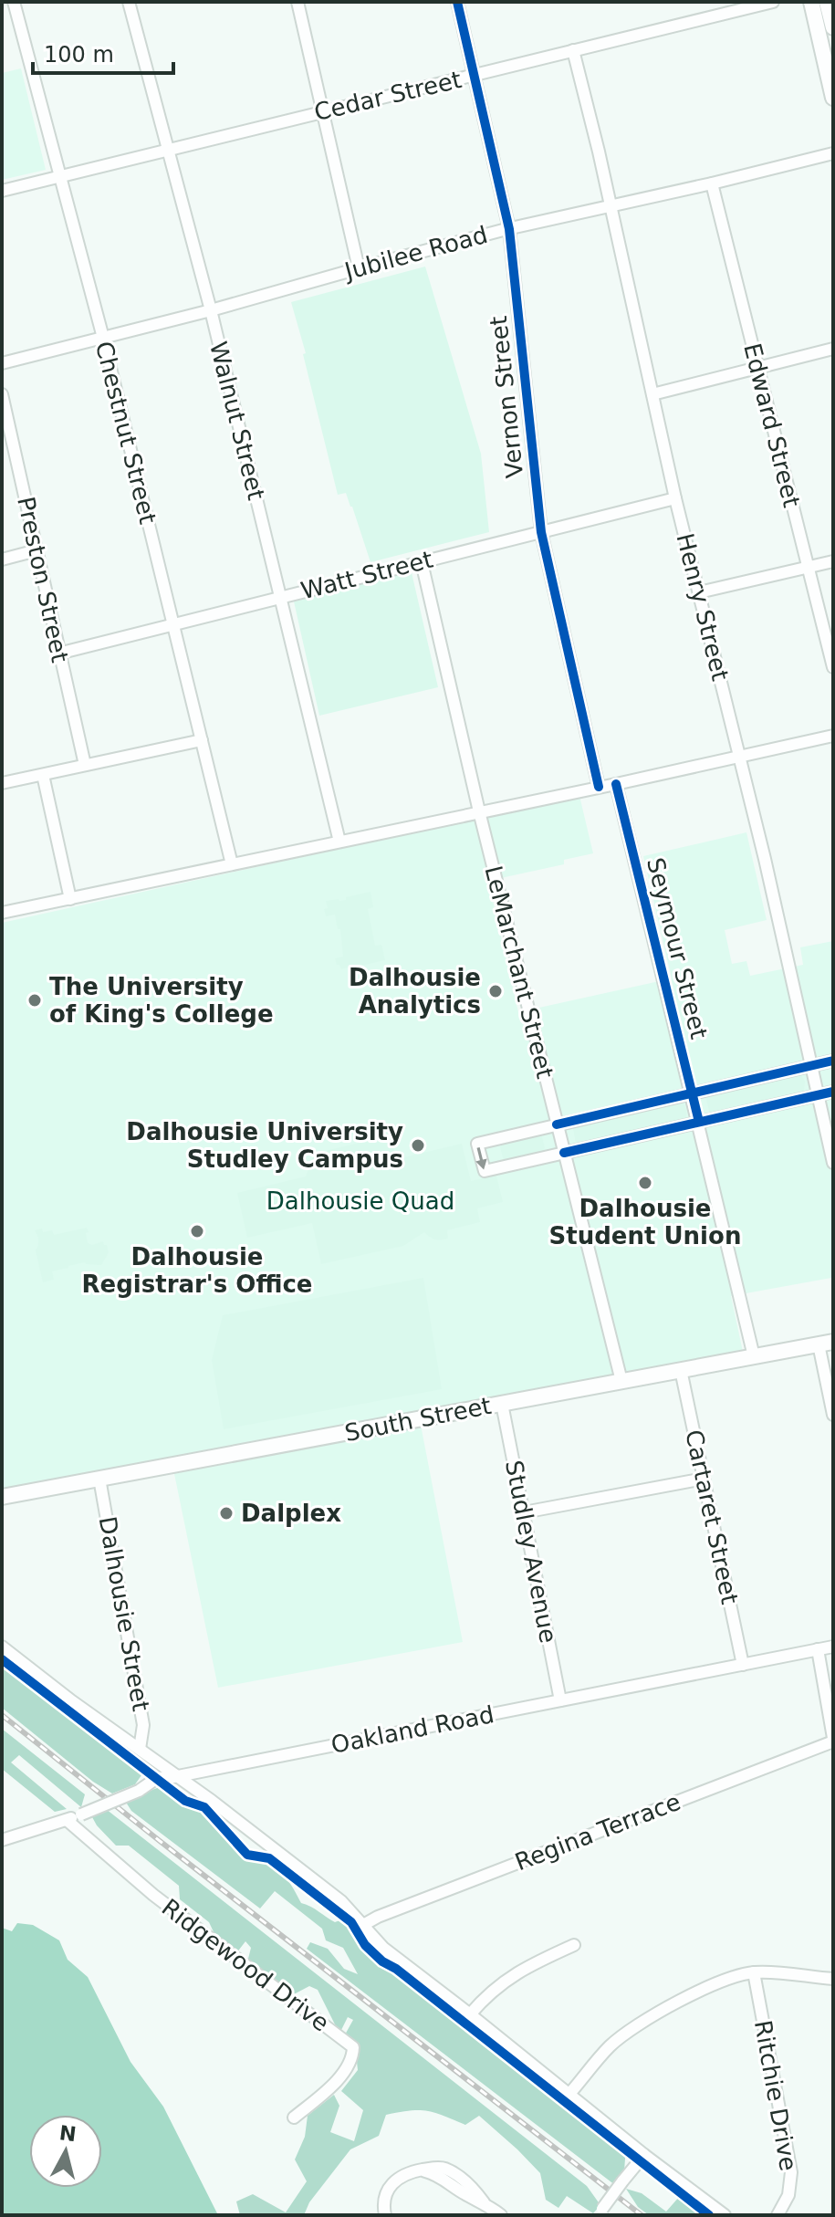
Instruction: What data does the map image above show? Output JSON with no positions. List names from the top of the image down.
{
  "streets": {
    "main road": ["South Street"],
    "street": [
      "Cedar Street",
      "Jubilee Road",
      "Vernon Street",
      "Walnut Street",
      "Edward Street",
      "Chestnut Street",
      "Watt Street",
      "Preston Street",
      "Henry Street",
      "Seymour Street",
      "LeMarchant Street",
      "Cartaret Street",
      "Studley Avenue",
      "Dalhousie Street",
      "Oakland Road",
      "Regina Terrace",
      "Ridgewood Drive",
      "Ritchie Drive"
    ]
  },
  "crossings": [
    ["Cedar Street", "Vernon Street"],
    ["Cedar Street", "Walnut Street"],
    ["Cedar Street", "Chestnut Street"],
    ["Cedar Street", "Henry Street"],
    ["Jubilee Road", "Vernon Street"],
    ["Jubilee Road", "Walnut Street"],
    ["Jubilee Road", "Edward Street"],
    ["Jubilee Road", "Chestnut Street"],
    ["Jubilee Road", "Henry Street"],
    ["Vernon Street", "Watt Street"],
    ["Walnut Street", "Watt Street"],
    ["Chestnut Street", "Watt Street"],
    ["Watt Street", "Preston Street"],
    ["Watt Street", "Henry Street"],
    ["Watt Street", "LeMarchant Street"],
    ["Seymour Street", "South Street"],
    ["LeMarchant Street", "South Street"],
    ["South Street", "Cartaret Street"],
    ["South Street", "Studley Avenue"],
    ["South Street", "Dalhousie Street"],
    ["Cartaret Street", "Oakland Road"],
    ["Studley Avenue", "Oakland Road"],
    ["Oakland Road", "Ridgewood Drive"]
  ],
  "parks": ["Dalhousie Quad"],
  "places": [
    "Dalhousie Analytics",
    "The University of King's College",
    "Dalhousie University Studley Campus",
    "Dalhousie Student Union",
    "Dalhousie Registrar's Office",
    "Dalplex"
  ],
  "scale_bar": "100 m",
  "north": "top"
}
